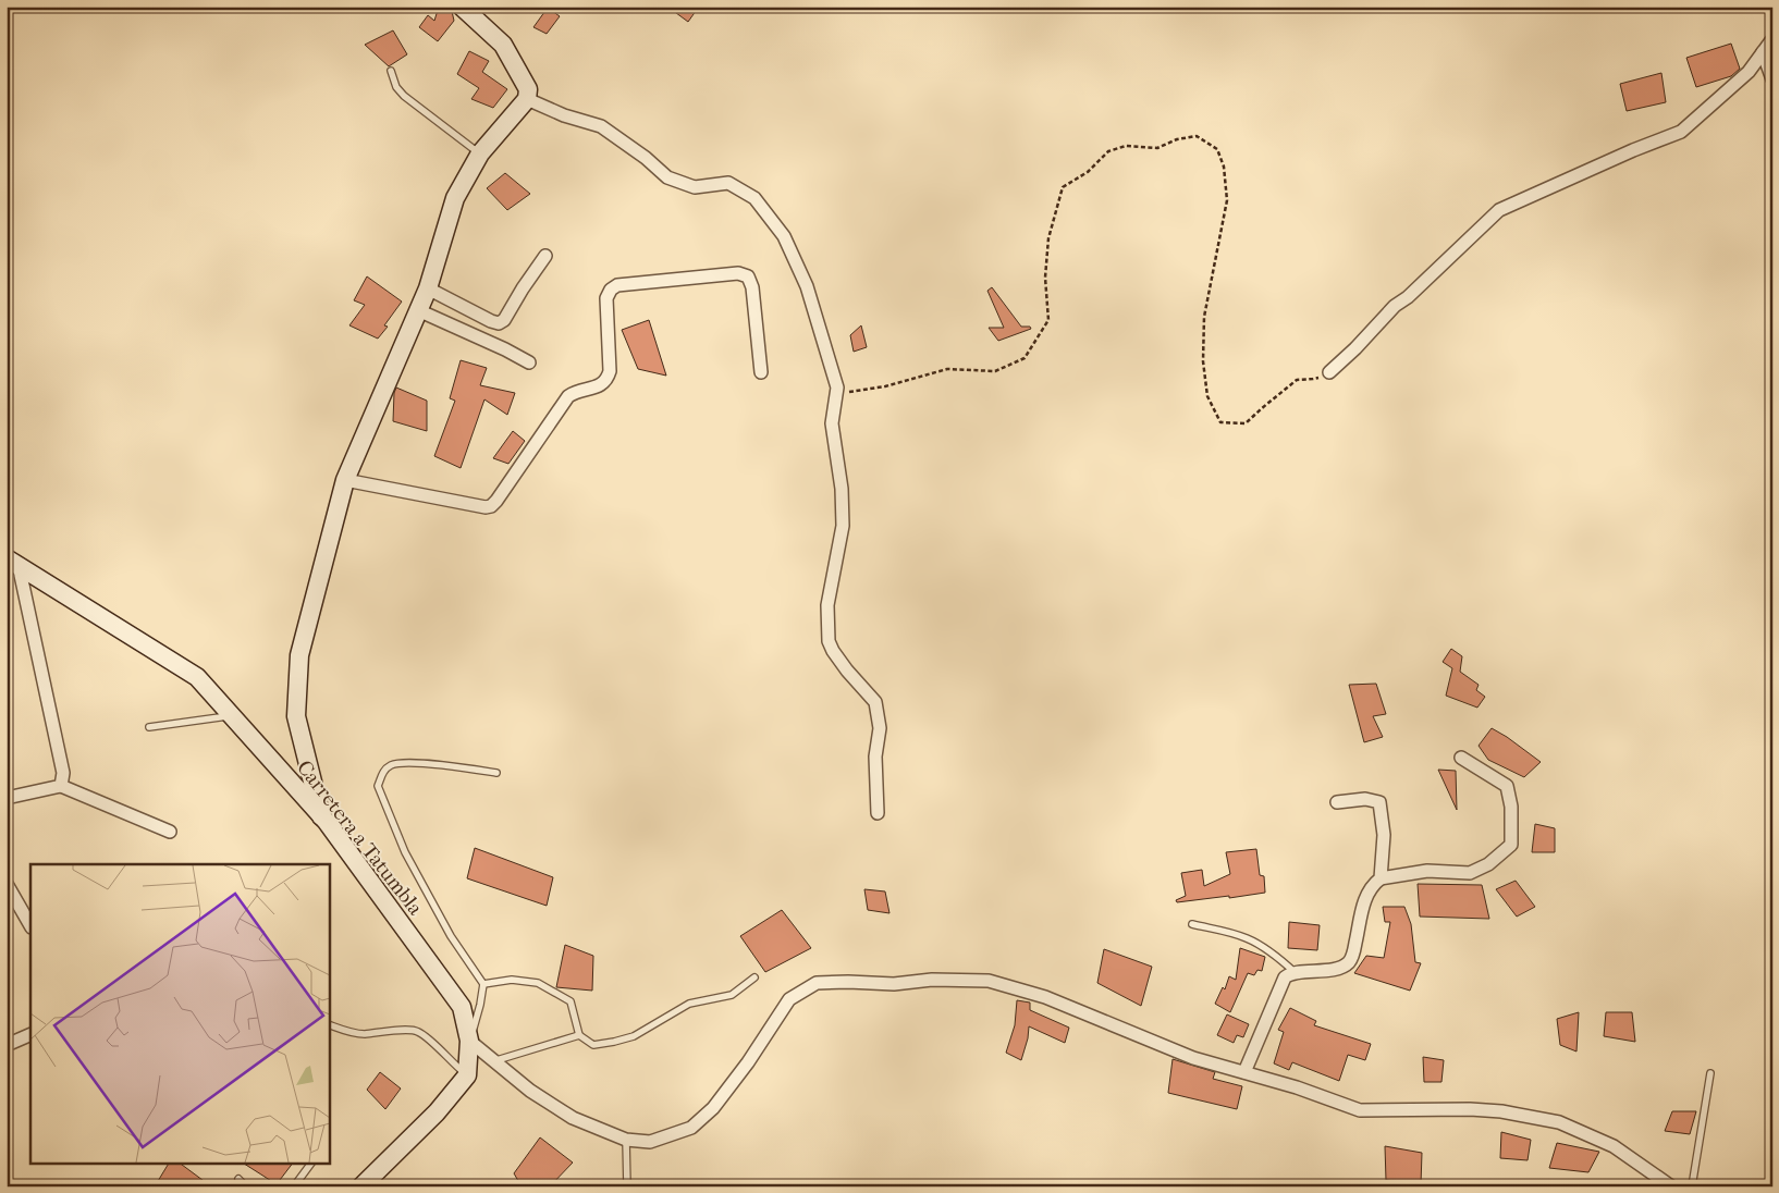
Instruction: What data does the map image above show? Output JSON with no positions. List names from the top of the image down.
{
  "streets": {
    "street": ["Carretera a Tatumbla"]
  }
}
